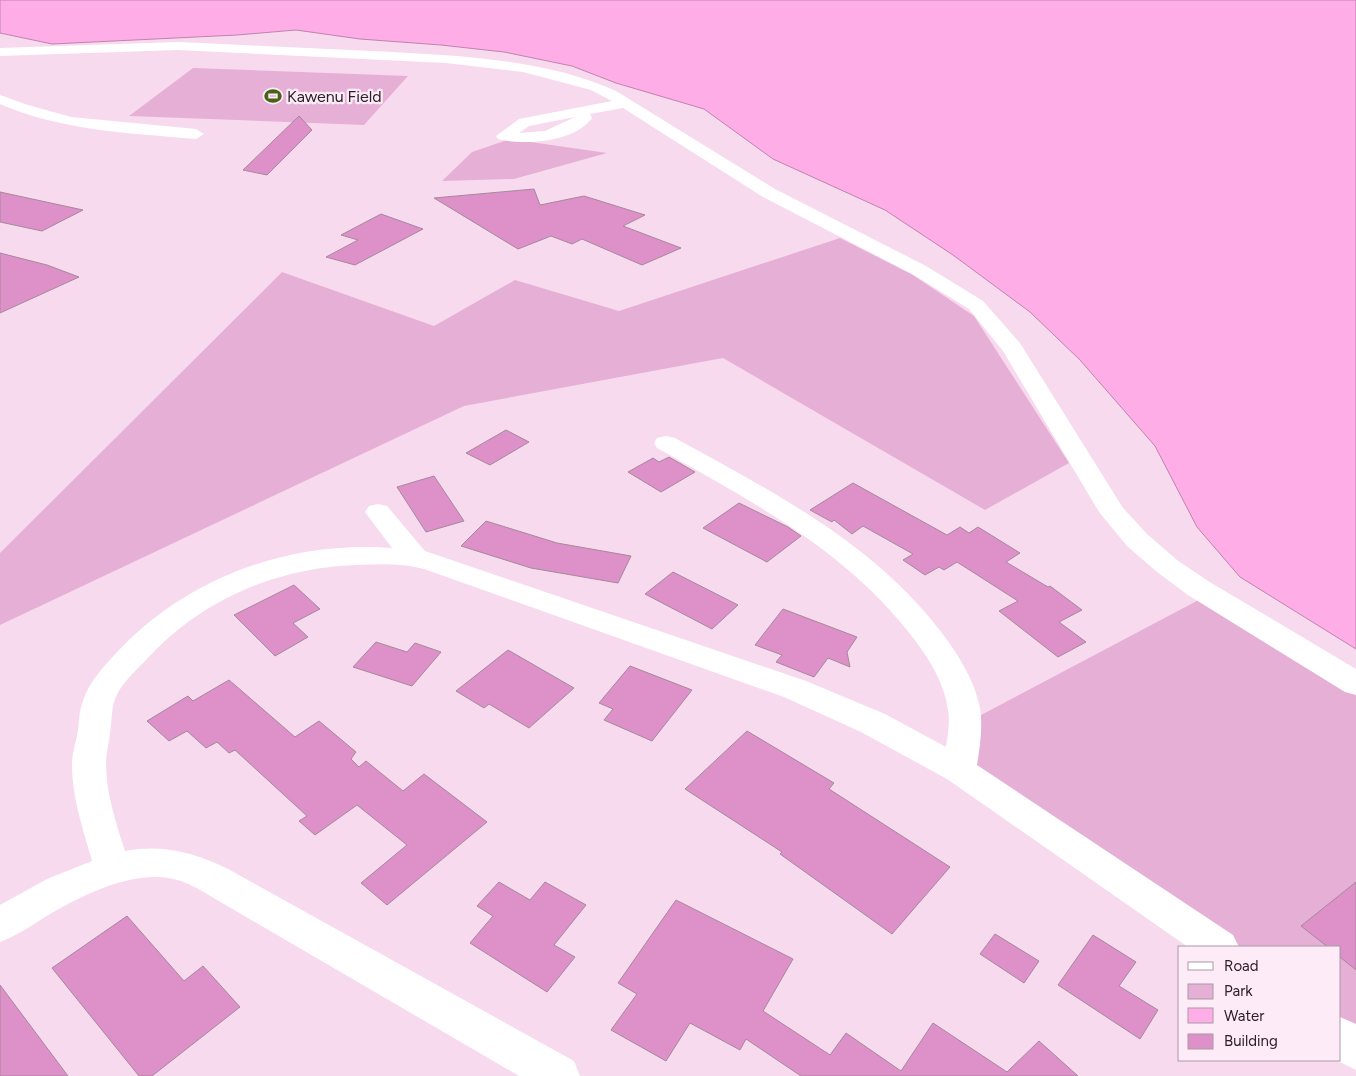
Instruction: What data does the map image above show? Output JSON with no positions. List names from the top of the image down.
{
  "places": {
    "sports": ["Kawenu Field"]
  },
  "legend": [
    "Road",
    "Park",
    "Water",
    "Building"
  ]
}
